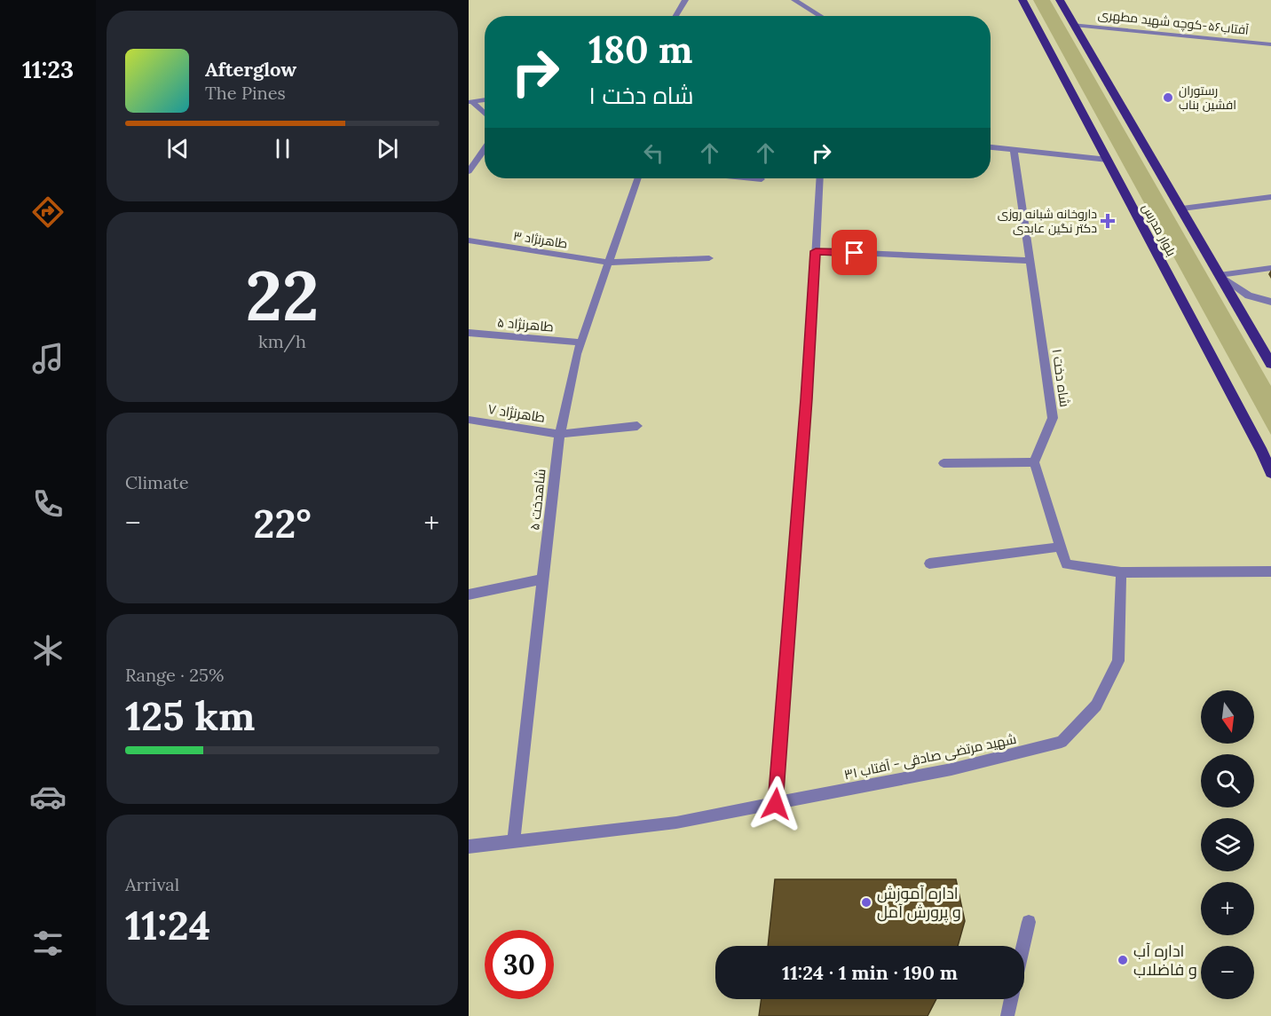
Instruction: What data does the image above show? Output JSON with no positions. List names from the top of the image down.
{
  "streets": {
    "main road": ["بلوار مدرس"],
    "street": [
      "آفتاب۵۶-كوچه شهيد مطهری",
      "طاهرنژاد ۳",
      "طاهرنژاد ۵",
      "شاه دخت ۱",
      "طاهرنژاد ۷",
      "شاهدخت ۵",
      "شهید مرتضی صادقی - آفتاب ۳۱"
    ]
  },
  "crossings": [
    ["طاهرنژاد ۳", "شاهدخت ۵"],
    ["طاهرنژاد ۵", "شاهدخت ۵"],
    ["طاهرنژاد ۷", "شاهدخت ۵"],
    ["شاهدخت ۵", "شهید مرتضی صادقی - آفتاب ۳۱"]
  ],
  "places": {
    "other": ["رستوران افشین بناب", "اداره آموزش و پرورش آمل", "اداره آب و فاضلاب"],
    "health": ["داروخانه شبانه روزی دکتر نگین عابدی"]
  },
  "north": "bottom",
  "page": {
    "tabs": "11:23",
    "turn": ["180 m", "شاه دخت ۱"],
    "song": ["Afterglow", "The Pines"],
    "tile": [
      ["22", "km/h"],
      "Climate",
      ["Range · 25%", "125 km"],
      ["Arrival", "11:24"]
    ],
    "heat": ["−", "22°", "+"],
    "map_buttons": ["+", "−"],
    "limit": "30",
    "trip": "11:24 · 1 min · 190 m"
  }
}
